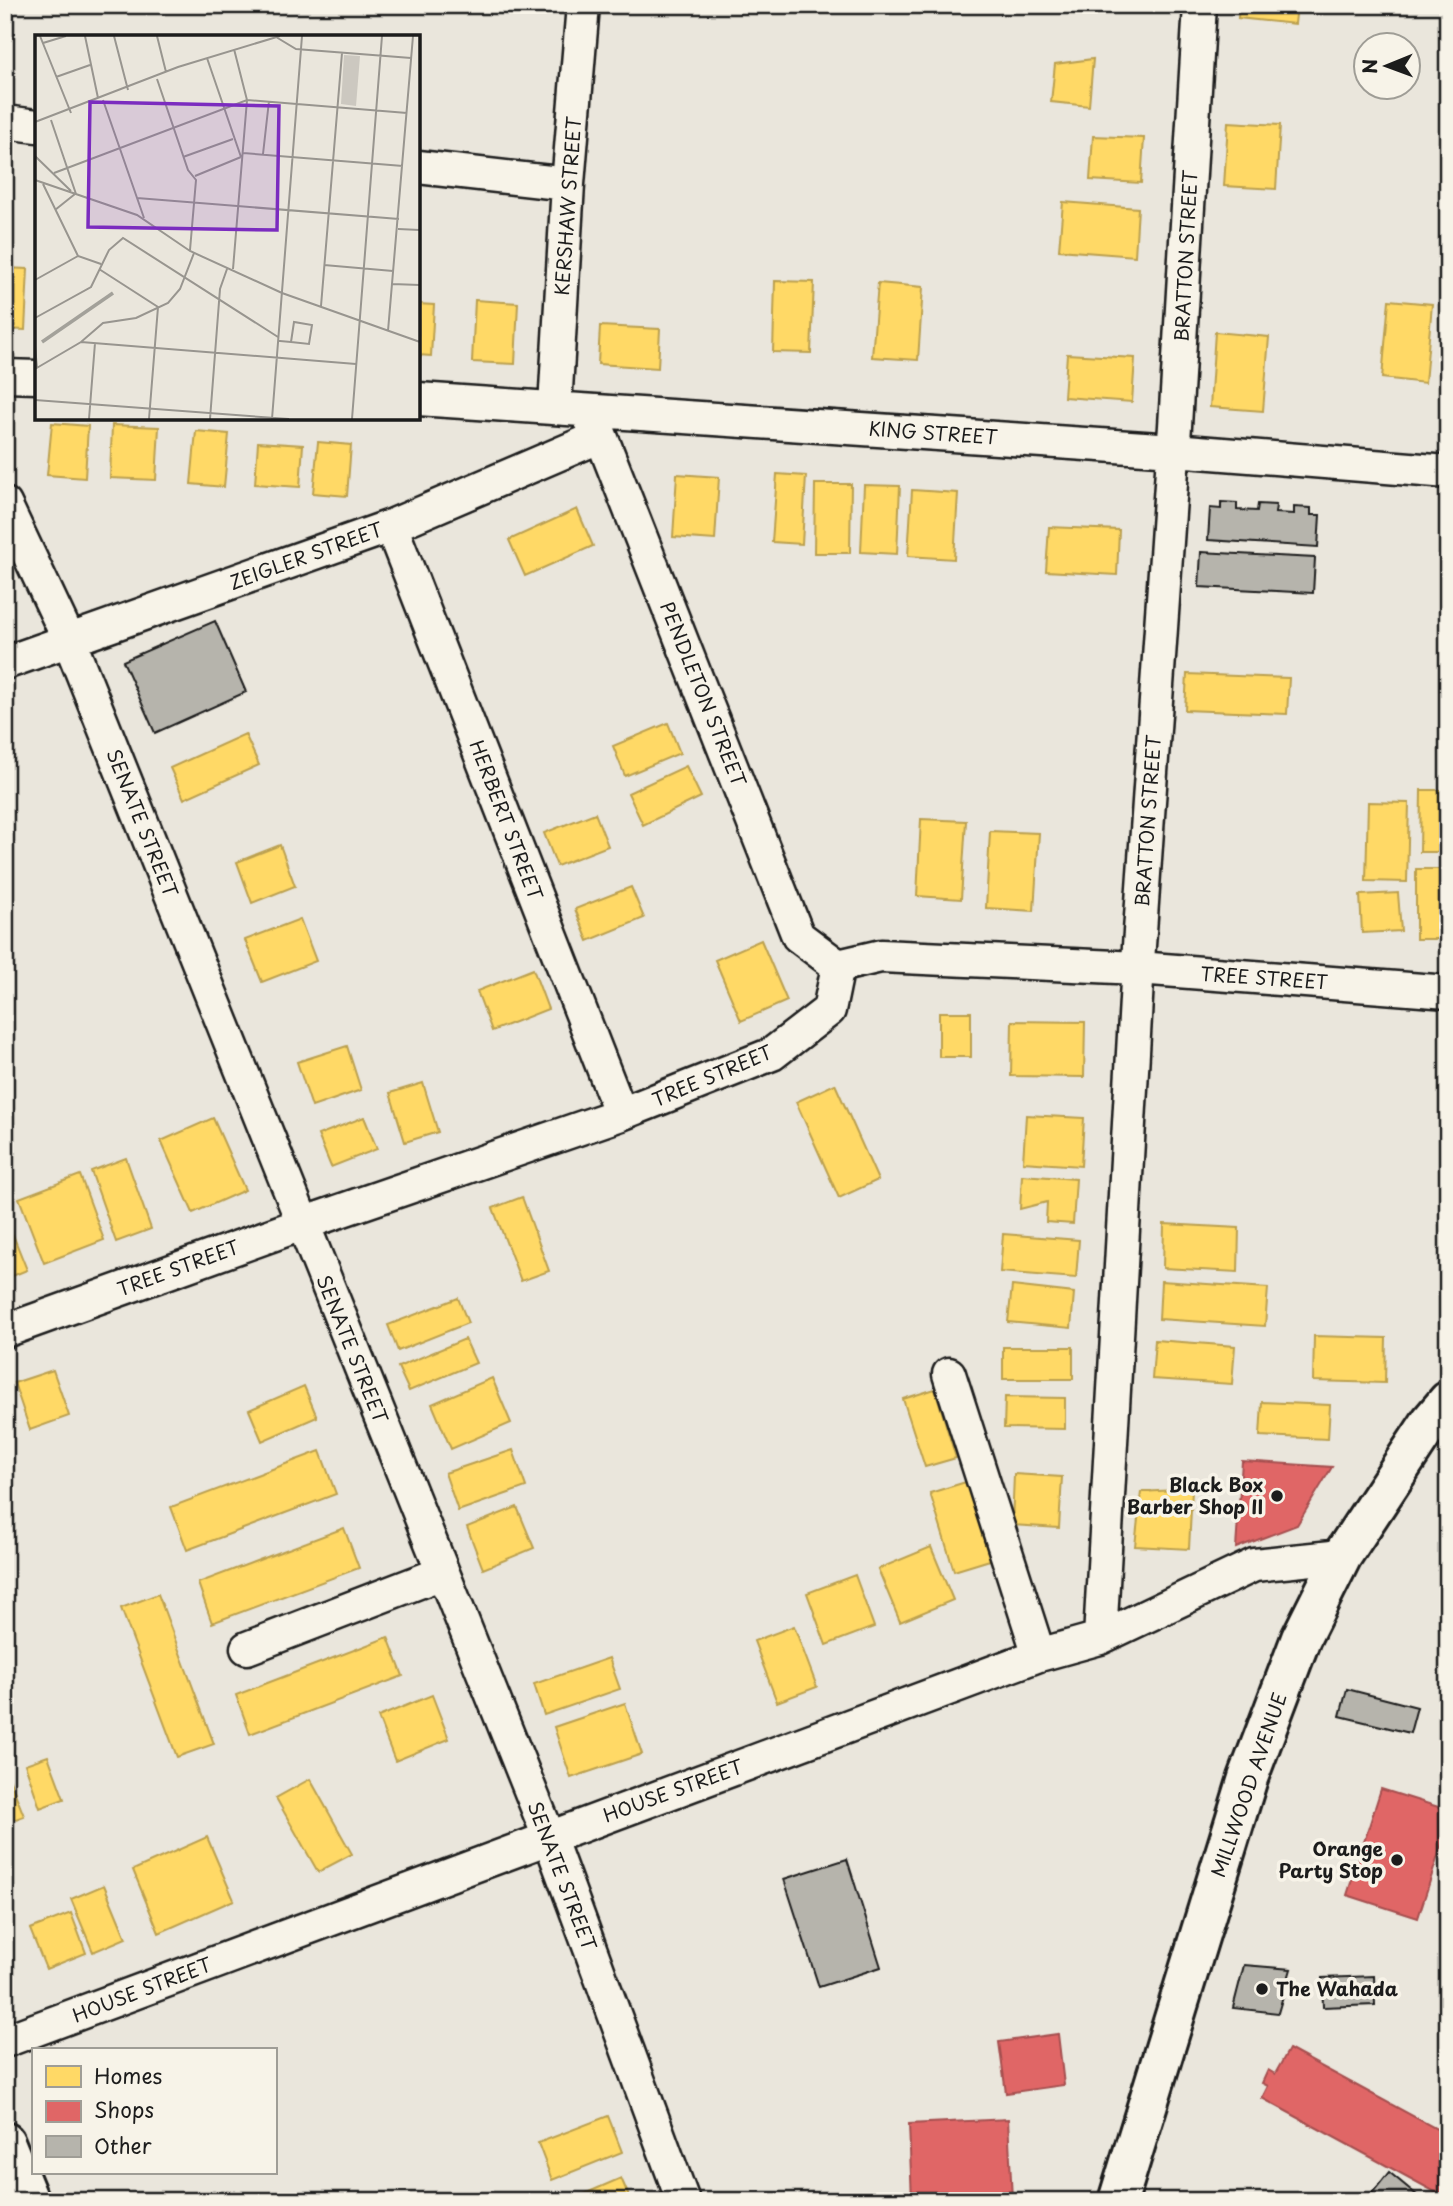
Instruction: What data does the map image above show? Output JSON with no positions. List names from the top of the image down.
{
  "streets": {
    "main road": ["MILLWOOD AVENUE"],
    "street": [
      "KERSHAW STREET",
      "BRATTON STREET",
      "KING STREET",
      "ZEIGLER STREET",
      "PENDLETON STREET",
      "HERBERT STREET",
      "SENATE STREET",
      "TREE STREET",
      "HOUSE STREET"
    ]
  },
  "crossings": [
    ["KERSHAW STREET", "KING STREET"],
    ["KERSHAW STREET", "PENDLETON STREET"],
    ["BRATTON STREET", "KING STREET"],
    ["BRATTON STREET", "TREE STREET"],
    ["BRATTON STREET", "HOUSE STREET"],
    ["KING STREET", "PENDLETON STREET"],
    ["ZEIGLER STREET", "PENDLETON STREET"],
    ["ZEIGLER STREET", "HERBERT STREET"],
    ["ZEIGLER STREET", "SENATE STREET"],
    ["PENDLETON STREET", "TREE STREET"],
    ["HERBERT STREET", "TREE STREET"],
    ["SENATE STREET", "TREE STREET"],
    ["SENATE STREET", "HOUSE STREET"],
    ["MILLWOOD AVENUE", "HOUSE STREET"]
  ],
  "places": ["Black Box Barber Shop II", "Orange Party Stop", "The Wahada"],
  "legend": ["Homes", "Shops", "Other"],
  "north": "left"
}
